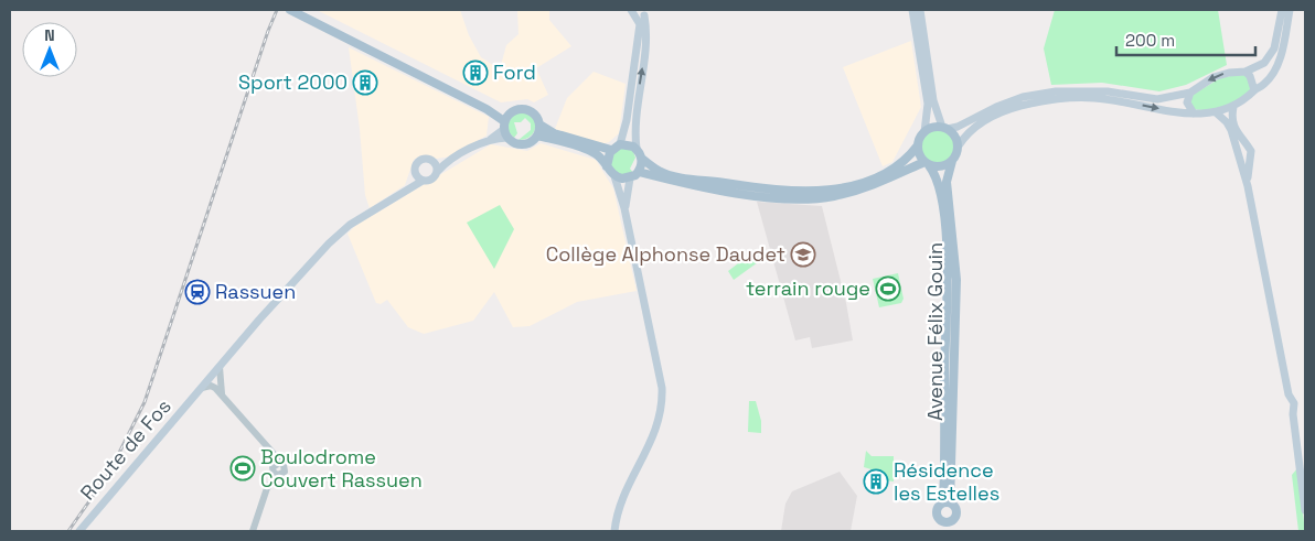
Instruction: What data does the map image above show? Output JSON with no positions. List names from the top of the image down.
{
  "streets": {
    "main road": ["Avenue Félix Gouin", "Route de Fos"]
  },
  "places": {
    "building": ["Ford", "Sport 2000", "Résidence les Estelles"],
    "school or university": ["Collège Alphonse Daudet"],
    "sports": ["terrain rouge", "Boulodrome Couvert Rassuen"],
    "station": ["Rassuen"]
  },
  "scale_bar": "200 m",
  "north": "top"
}
